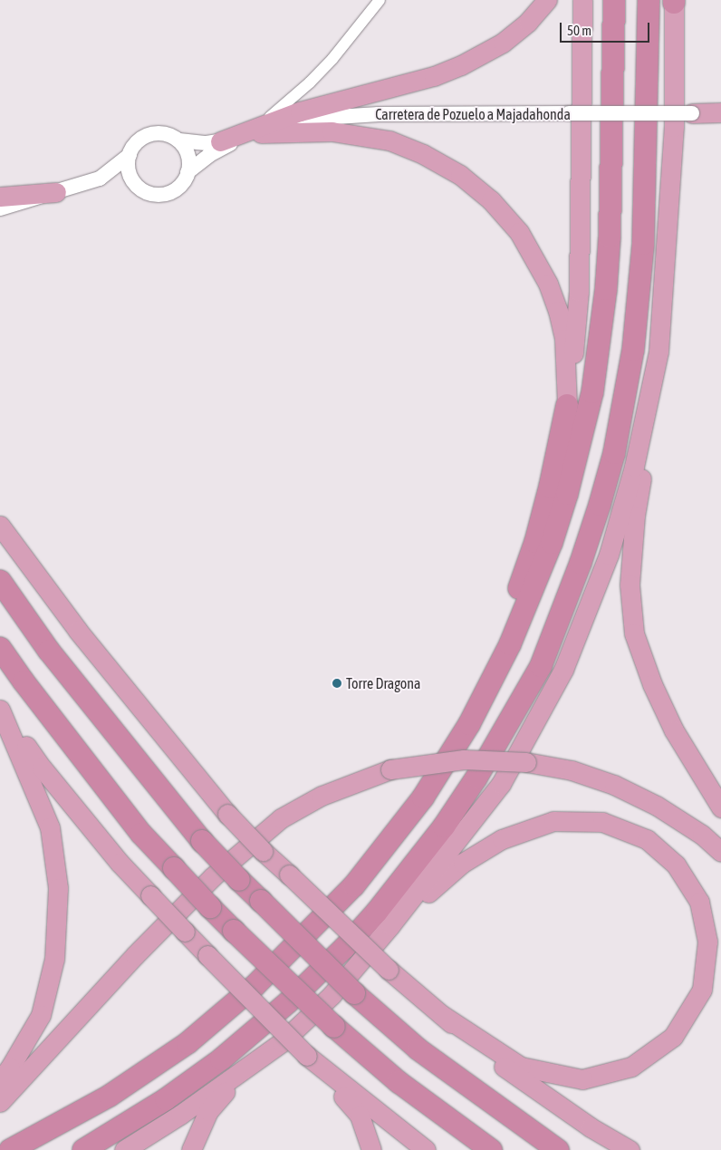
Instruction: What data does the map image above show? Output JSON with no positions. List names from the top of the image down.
{
  "streets": {
    "street": ["Carretera de Pozuelo a Majadahonda"]
  },
  "places": ["Torre Dragona"],
  "scale_bar": "50 m"
}
